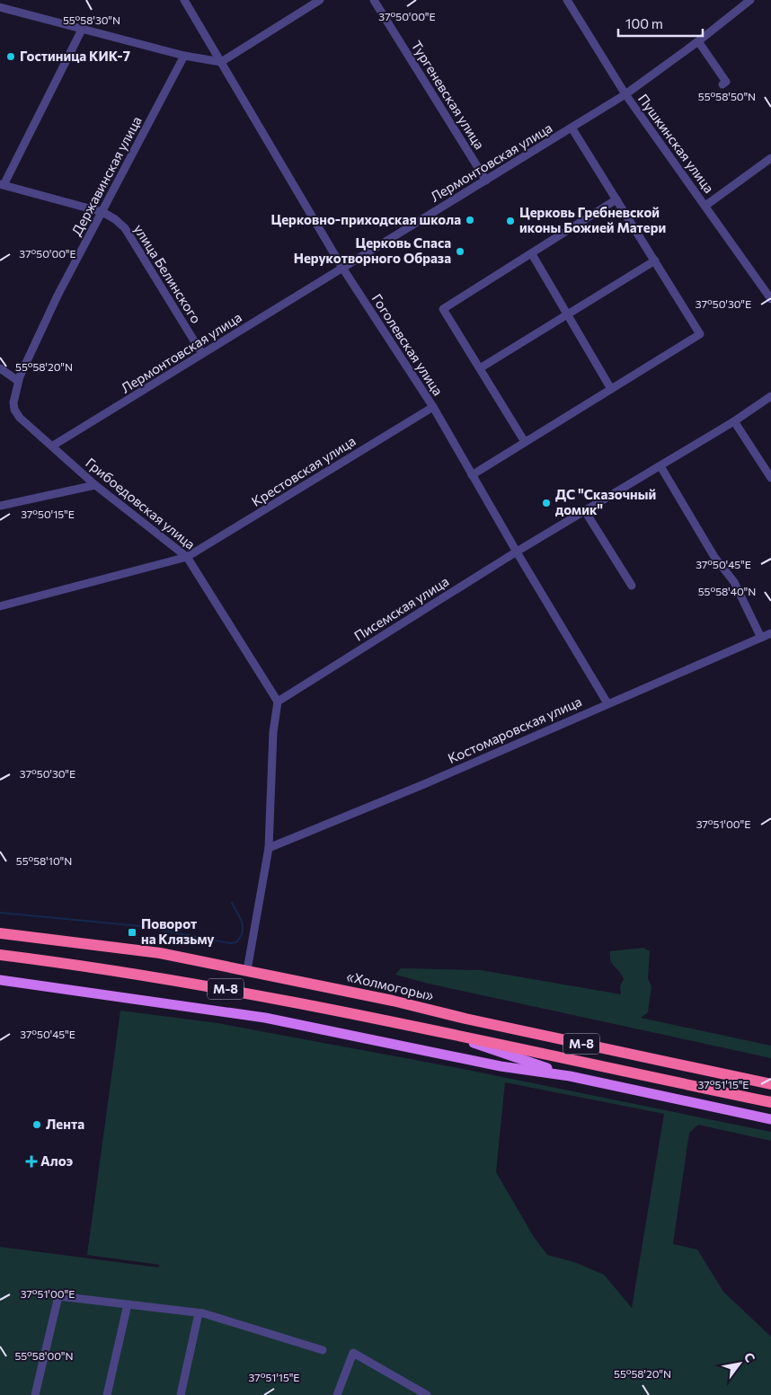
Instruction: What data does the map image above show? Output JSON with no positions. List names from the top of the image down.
{
  "streets": {
    "highway": ["«Холмогоры»", "М-8"],
    "street": [
      "Тургеневская улица",
      "Пушкинская улица",
      "Лермонтовская улица",
      "Державинская улица",
      "улица Белинского",
      "Гоголевская улица",
      "Крестовская улица",
      "Грибоедовская улица",
      "Писемская улица",
      "Костомаровская улица"
    ]
  },
  "crossings": [
    ["Тургеневская улица", "Лермонтовская улица"],
    ["Пушкинская улица", "Лермонтовская улица"],
    ["Лермонтовская улица", "улица Белинского"],
    ["Лермонтовская улица", "Гоголевская улица"],
    ["Лермонтовская улица", "Грибоедовская улица"],
    ["Державинская улица", "улица Белинского"],
    ["Державинская улица", "Грибоедовская улица"],
    ["Гоголевская улица", "Крестовская улица"],
    ["Гоголевская улица", "Писемская улица"],
    ["Гоголевская улица", "Костомаровская улица"],
    ["Крестовская улица", "Грибоедовская улица"],
    ["Грибоедовская улица", "Писемская улица"]
  ],
  "places": {
    "other": [
      "Гостиница КИК-7",
      "Церковно-приходская школа",
      "Церковь Гребневской иконы Божией Матери",
      "Церковь Спаса Нерукотворного Образа",
      "ДС \"Сказочный домик\"",
      "Лента"
    ],
    "transit": ["Поворот на Клязьму"],
    "health": ["Алоэ"]
  },
  "scale_bar": "100 m",
  "north": "top right",
  "coordinates": [
    "37°50'00\"E",
    "55°58'30\"N",
    "55°58'50\"N",
    "37°50'30\"E",
    "55°58'20\"N",
    "37°50'15\"E",
    "37°50'45\"E",
    "55°58'40\"N",
    "37°51'00\"E",
    "55°58'10\"N",
    "37°51'15\"E",
    "55°58'00\"N"
  ]
}
